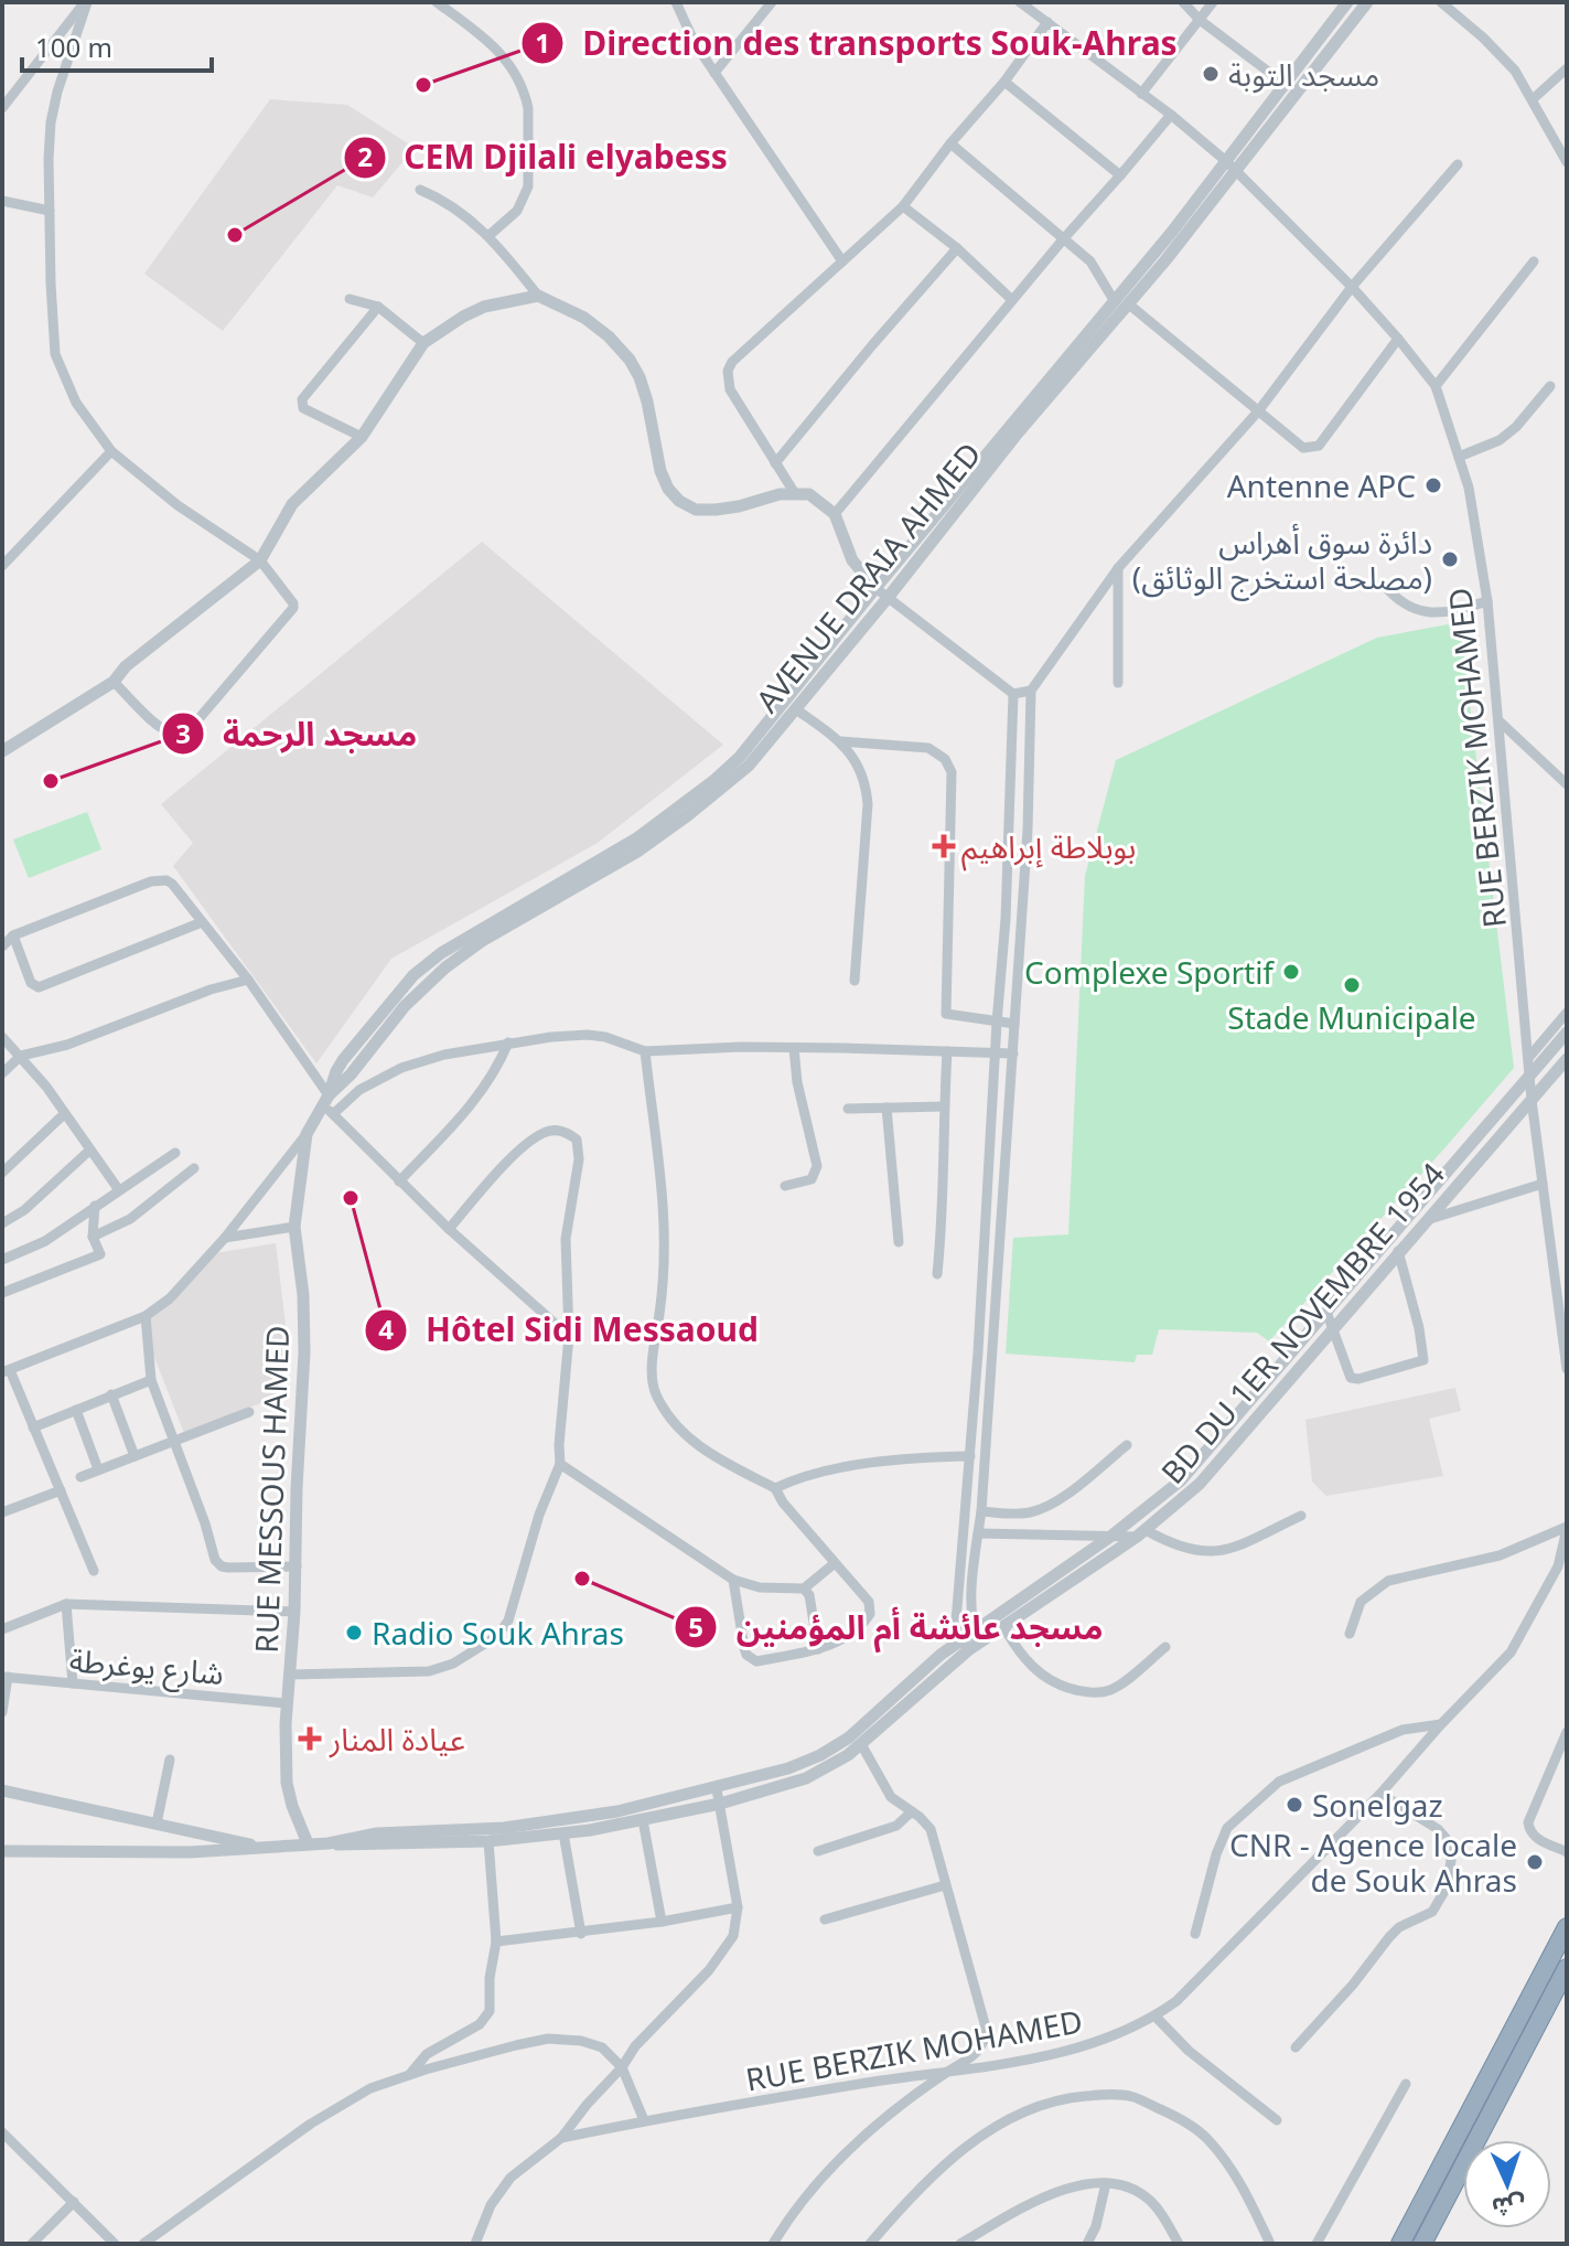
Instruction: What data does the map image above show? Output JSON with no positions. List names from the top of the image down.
{
  "streets": {
    "street": [
      "AVENUE DRAIA AHMED",
      "RUE BERZIK MOHAMED",
      "BD DU 1ER NOVEMBRE 1954",
      "RUE MESSOUS HAMED",
      "شارع يوغرطة"
    ]
  },
  "crossings": [
    ["AVENUE DRAIA AHMED", "RUE BERZIK MOHAMED"],
    ["AVENUE DRAIA AHMED", "RUE MESSOUS HAMED"],
    ["RUE BERZIK MOHAMED", "BD DU 1ER NOVEMBRE 1954"],
    ["RUE MESSOUS HAMED", "شارع يوغرطة"]
  ],
  "places": {
    "other": [
      "مسجد التوبة",
      "Direction des transports Souk-Ahras",
      "CEM Djilali elyabess",
      "Antenne APC",
      "دائرة سوق أهراس (مصلحة استخرج الوثائق)",
      "مسجد الرحمة",
      "Complexe Sportif",
      "Stade Municipale",
      "Hôtel Sidi Messaoud",
      "مسجد عائشة أم المؤمنين",
      "Radio Souk Ahras",
      "Sonelgaz",
      "CNR - Agence locale de Souk Ahras"
    ],
    "health": ["بوبلاطة إبراهيم", "عيادة المنار"]
  },
  "scale_bar": "100 m",
  "north": "bottom"
}
